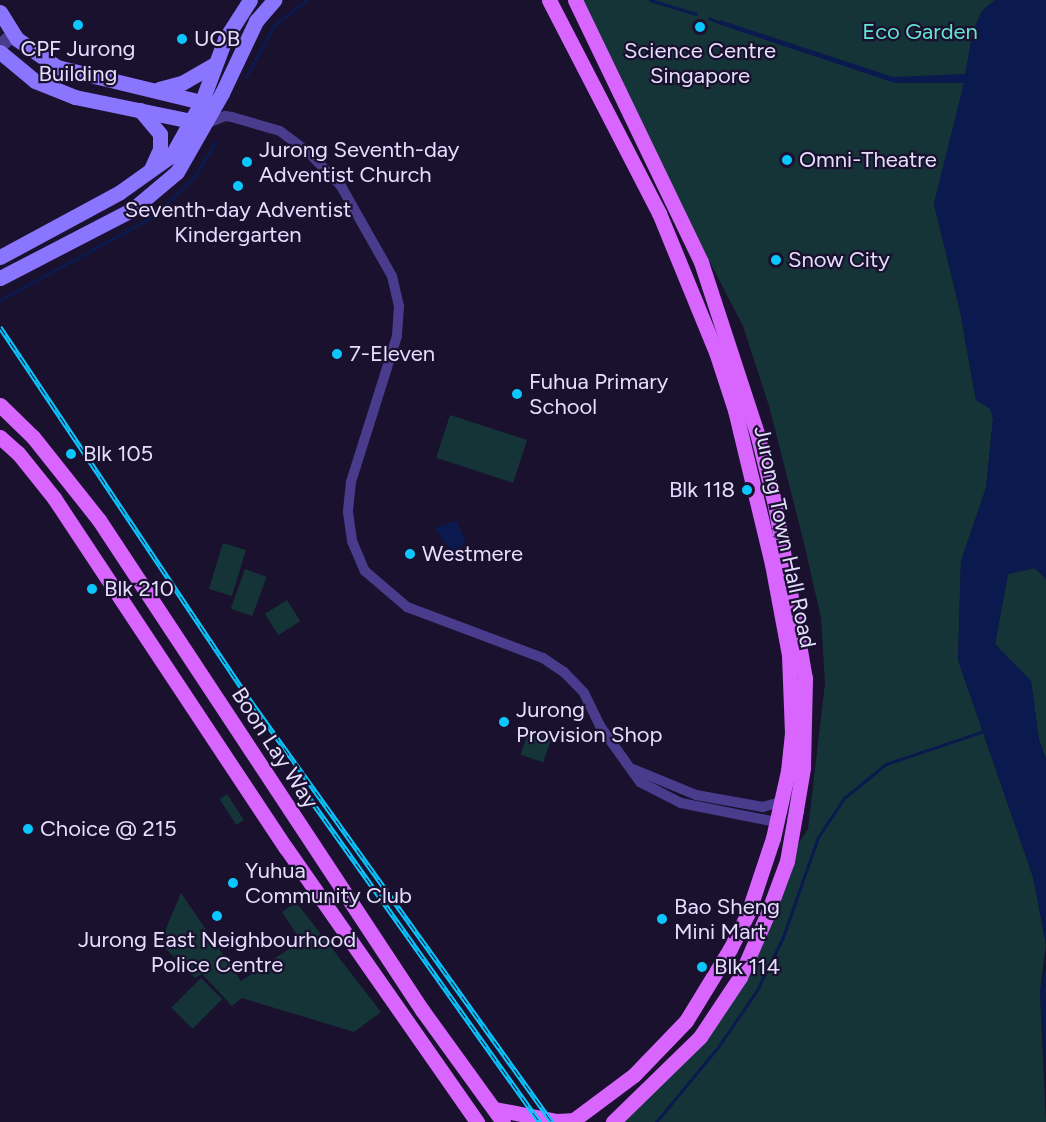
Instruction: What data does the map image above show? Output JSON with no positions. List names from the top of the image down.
{
  "streets": {
    "main road": ["Jurong Town Hall Road", "Boon Lay Way"]
  },
  "parks": ["Eco Garden"],
  "places": [
    "CPF Jurong Building",
    "Science Centre Singapore",
    "UOB",
    "Omni-Theatre",
    "Jurong Seventh-day Adventist Church",
    "Seventh-day Adventist Kindergarten",
    "Snow City",
    "7-Eleven",
    "Fuhua Primary School",
    "Blk 105",
    "Blk 118",
    "Westmere",
    "Blk 210",
    "Jurong Provision Shop",
    "Choice @ 215",
    "Yuhua Community Club",
    "Jurong East Neighbourhood Police Centre",
    "Bao Sheng Mini Mart",
    "Blk 114"
  ]
}
